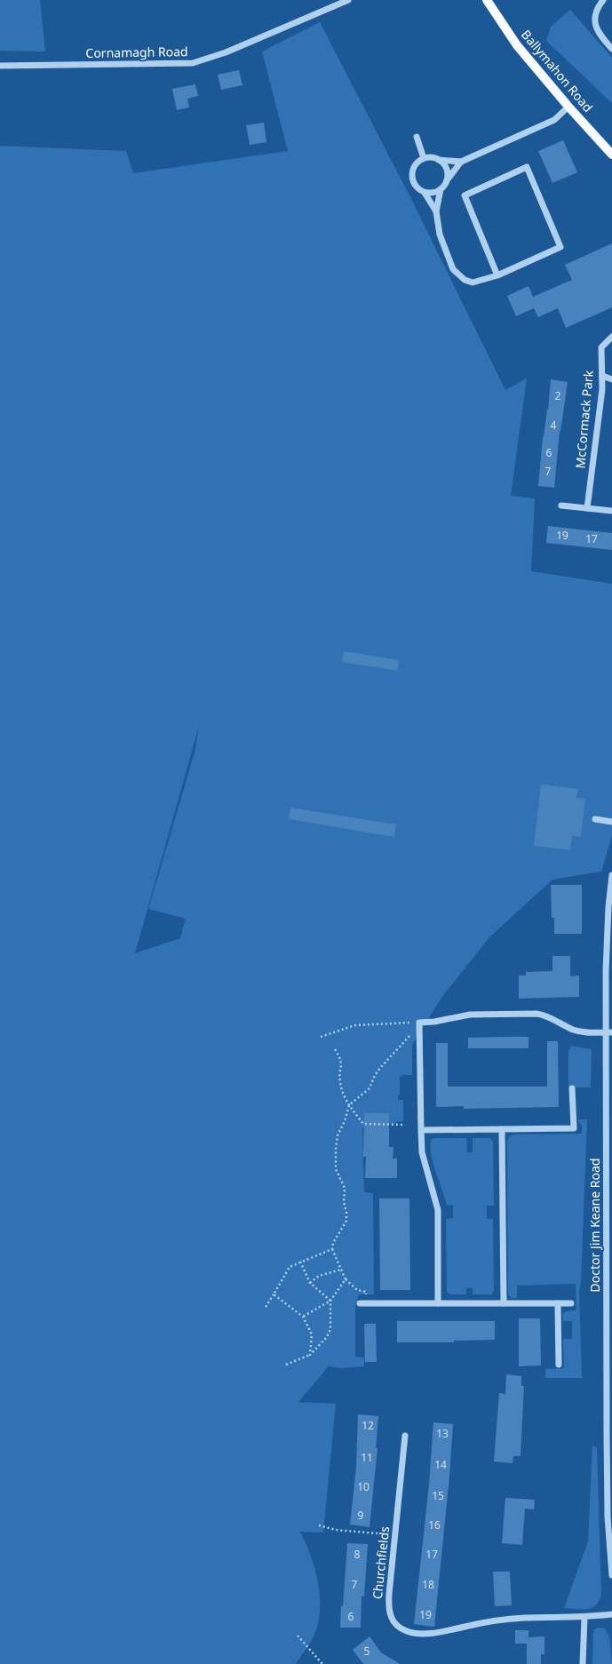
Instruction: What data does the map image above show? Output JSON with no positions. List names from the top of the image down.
{
  "streets": {
    "main road": ["Ballymahon Road"],
    "street": [
      "Cornamagh Road",
      "McCormack Park",
      "Doctor Jim Keane Road",
      "Churchfields"
    ]
  },
  "house_numbers": [
    "2",
    "4",
    "6",
    "7",
    "19",
    "17",
    "12",
    "13",
    "11",
    "14",
    "10",
    "15",
    "9",
    "16",
    "8",
    "17",
    "7",
    "18",
    "19",
    "6",
    "5"
  ]
}
